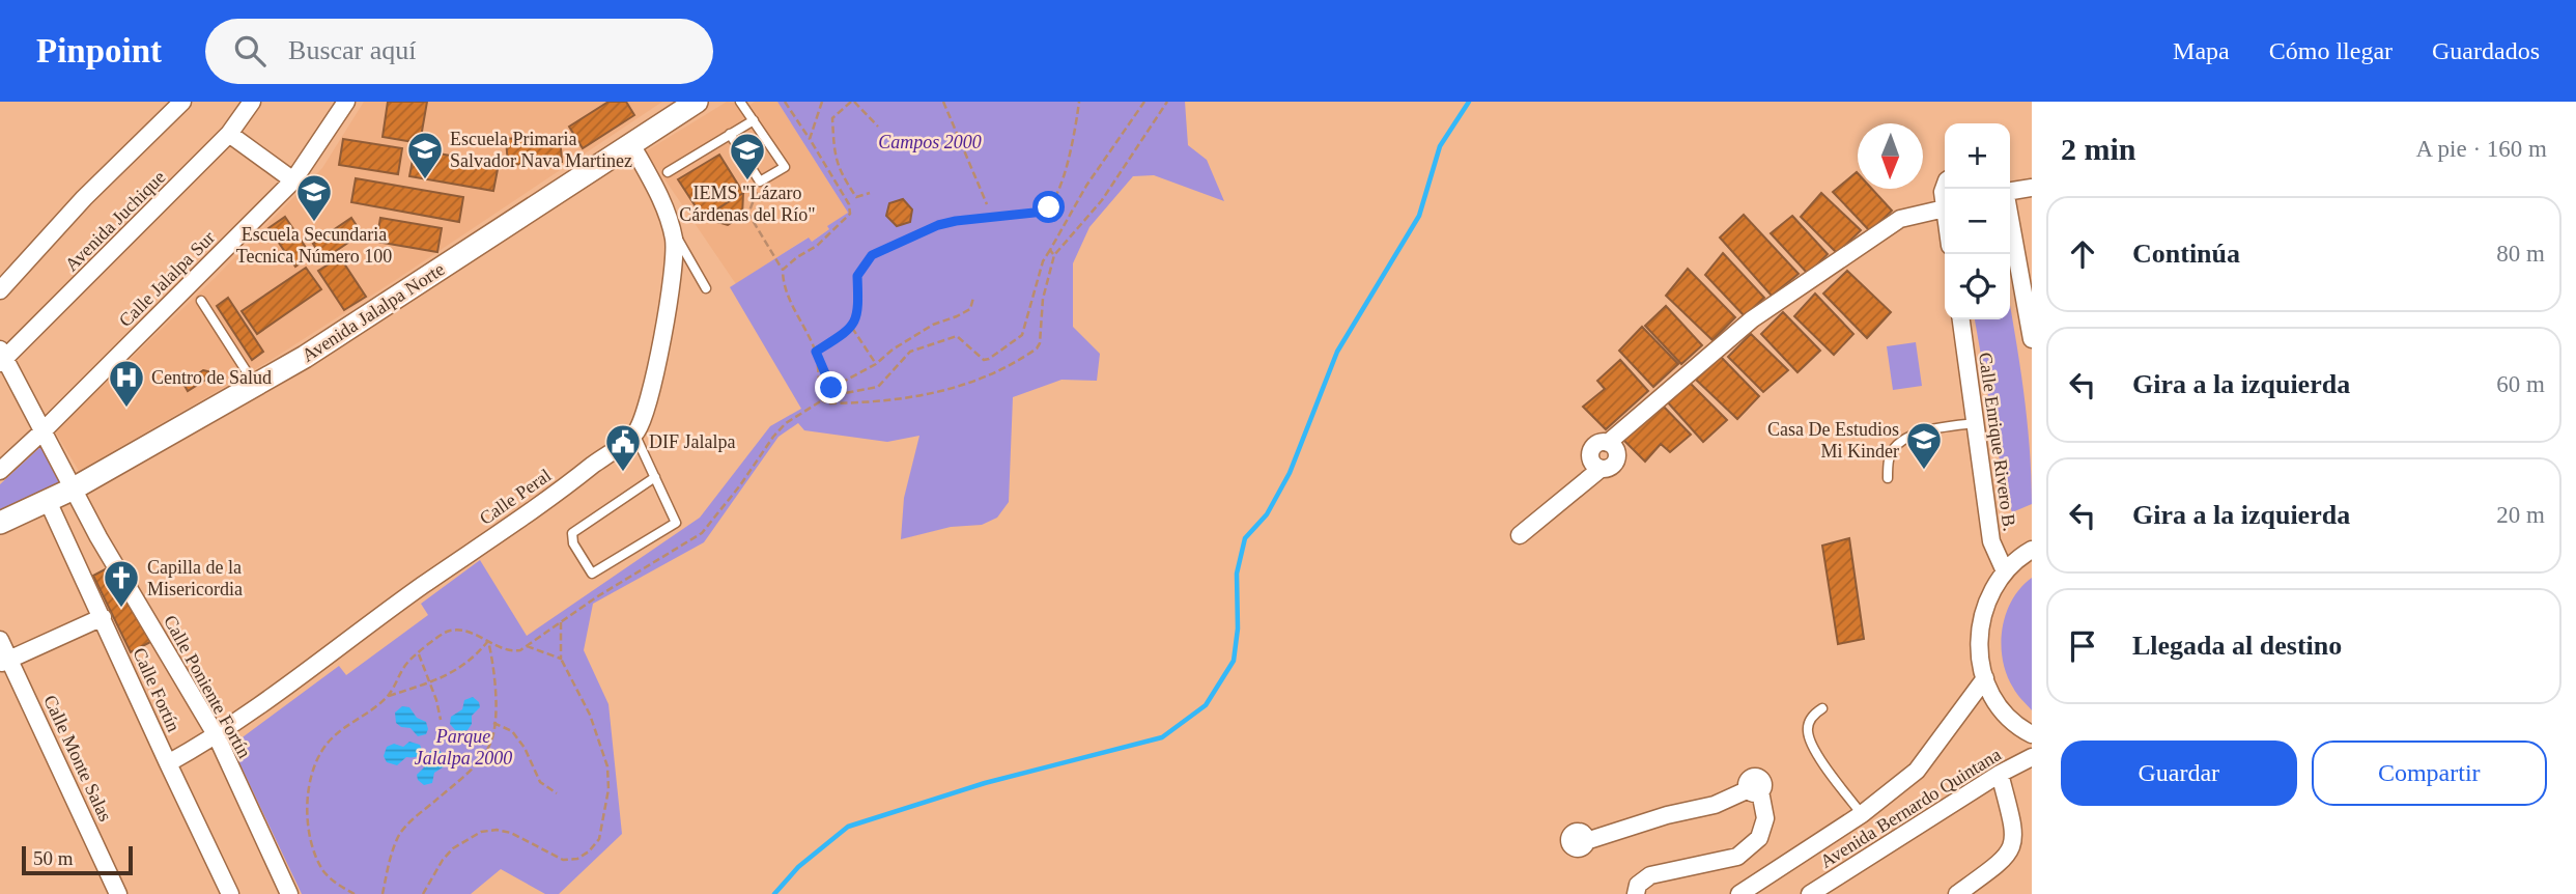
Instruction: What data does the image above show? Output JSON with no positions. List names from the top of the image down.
{
  "streets": {
    "street": [
      "Avenida Juchique",
      "Calle Jalalpa Sur",
      "Avenida Jalalpa Norte",
      "Calle Enrique Rivero B.",
      "Calle Peral",
      "Calle Poniente Fortín",
      "Calle Fortín",
      "Calle Monte Salas",
      "Avenida Bernardo Quintana"
    ]
  },
  "crossings": [
    ["Avenida Juchique", "Calle Poniente Fortín"],
    ["Calle Jalalpa Sur", "Calle Poniente Fortín"],
    ["Avenida Jalalpa Norte", "Calle Peral"],
    ["Avenida Jalalpa Norte", "Calle Poniente Fortín"],
    ["Avenida Jalalpa Norte", "Calle Fortín"],
    ["Calle Peral", "Calle Poniente Fortín"],
    ["Calle Peral", "Calle Fortín"]
  ],
  "parks": ["Campos 2000", "Parque Jalalpa 2000"],
  "places": {
    "school or university": [
      "Escuela Primaria Salvador Nava Martinez",
      "IEMS \"Lázaro Cárdenas del Río\"",
      "Escuela Secundaria Tecnica Número 100",
      "Casa De Estudios Mi Kinder"
    ],
    "hospital": ["Centro de Salud"],
    "public building": ["DIF Jalalpa"],
    "church": ["Capilla de la Misericordia"]
  },
  "scale_bar": "50 m",
  "north": "bottom",
  "page": {
    "header": "Pinpoint",
    "search": "Buscar aquí",
    "nav": ["Mapa", "Cómo llegar", "Guardados"],
    "heading": ["2 min", "A pie · 160 m"],
    "map_buttons": ["+", "−"],
    "list": [
      ["Continúa", "80 m"],
      ["Gira a la izquierda", "60 m"],
      ["Gira a la izquierda", "20 m"],
      "Llegada al destino"
    ],
    "buttons": ["Guardar", "Compartir"],
    "scale": "50 m"
  }
}
